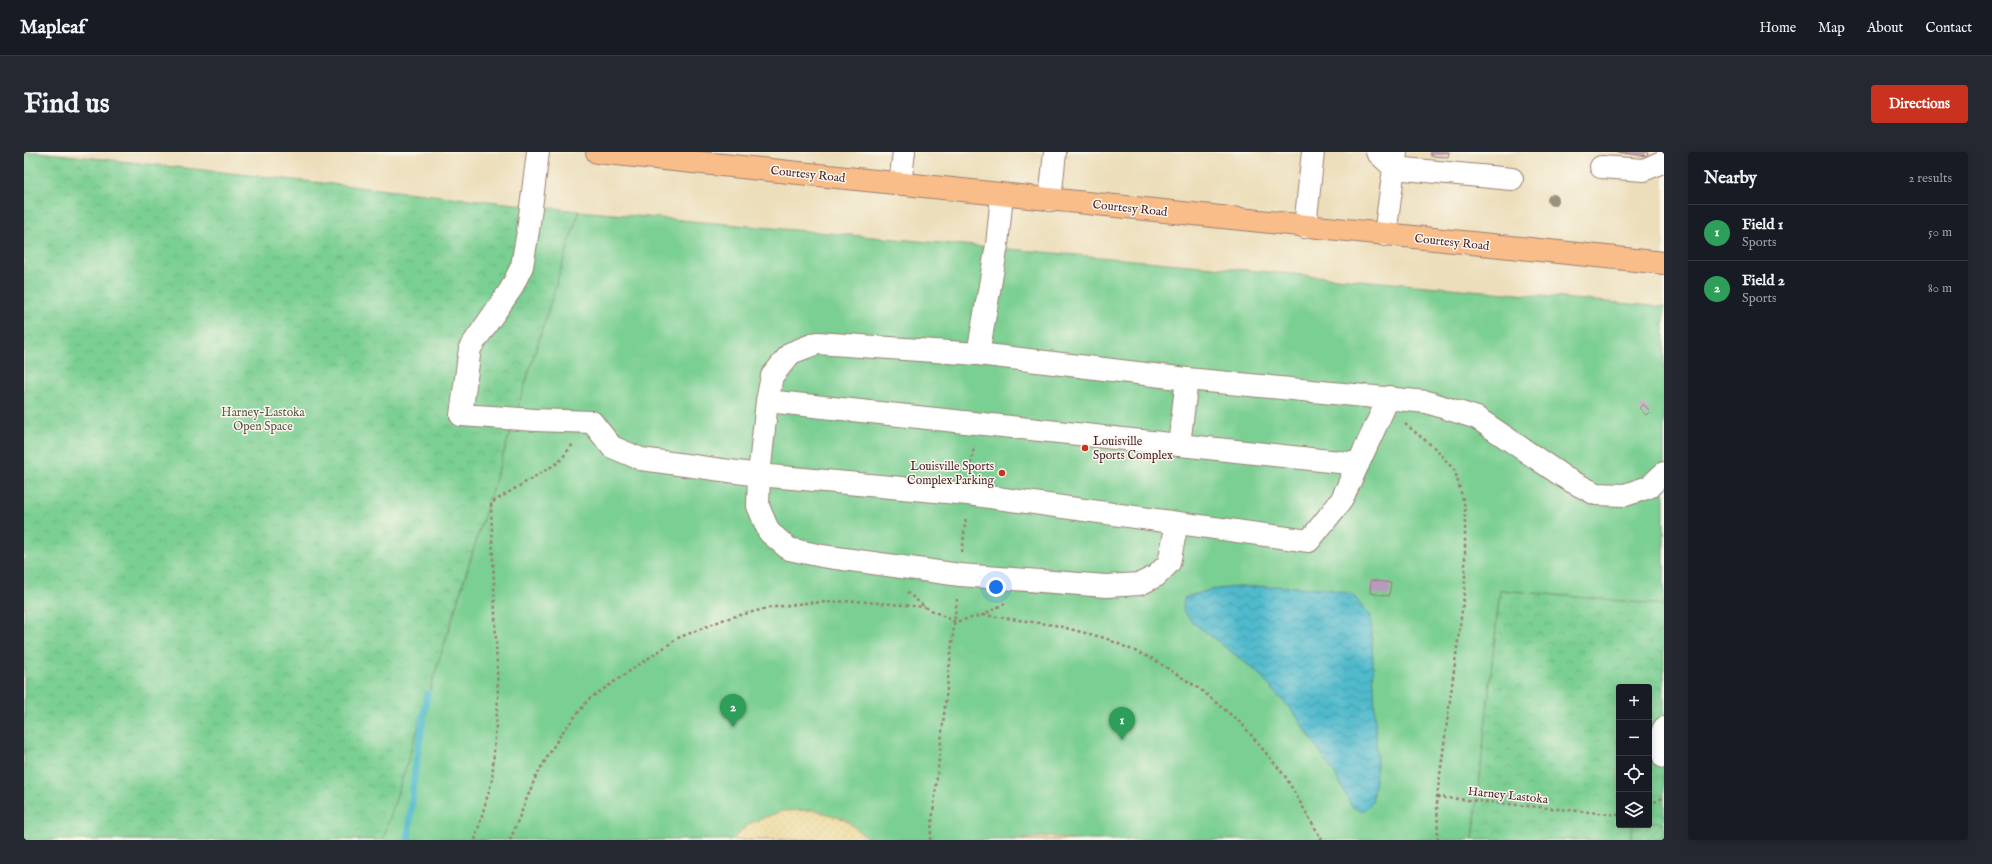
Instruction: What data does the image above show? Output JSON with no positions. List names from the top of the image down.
{
  "streets": {
    "main road": ["Courtesy Road"],
    "path": ["Harney Lastoka"]
  },
  "parks": ["Harney-Lastoka Open Space"],
  "places": ["Louisville Sports Complex", "Louisville Sports Complex Parking"],
  "page": {
    "header": "Mapleaf",
    "nav": [
      "Home",
      "Map",
      "About",
      "Contact"
    ],
    "buttons": "Directions",
    "title": "Find us",
    "heading": ["Nearby", "2 results"],
    "list": [
      {
        "mark": "1",
        "name": "Field 1",
        "note": "Sports",
        "value": "50 m"
      },
      {
        "mark": "2",
        "name": "Field 2",
        "note": "Sports",
        "value": "80 m"
      }
    ],
    "map_buttons": ["+", "−"],
    "pins": ["2", "1"]
  }
}
